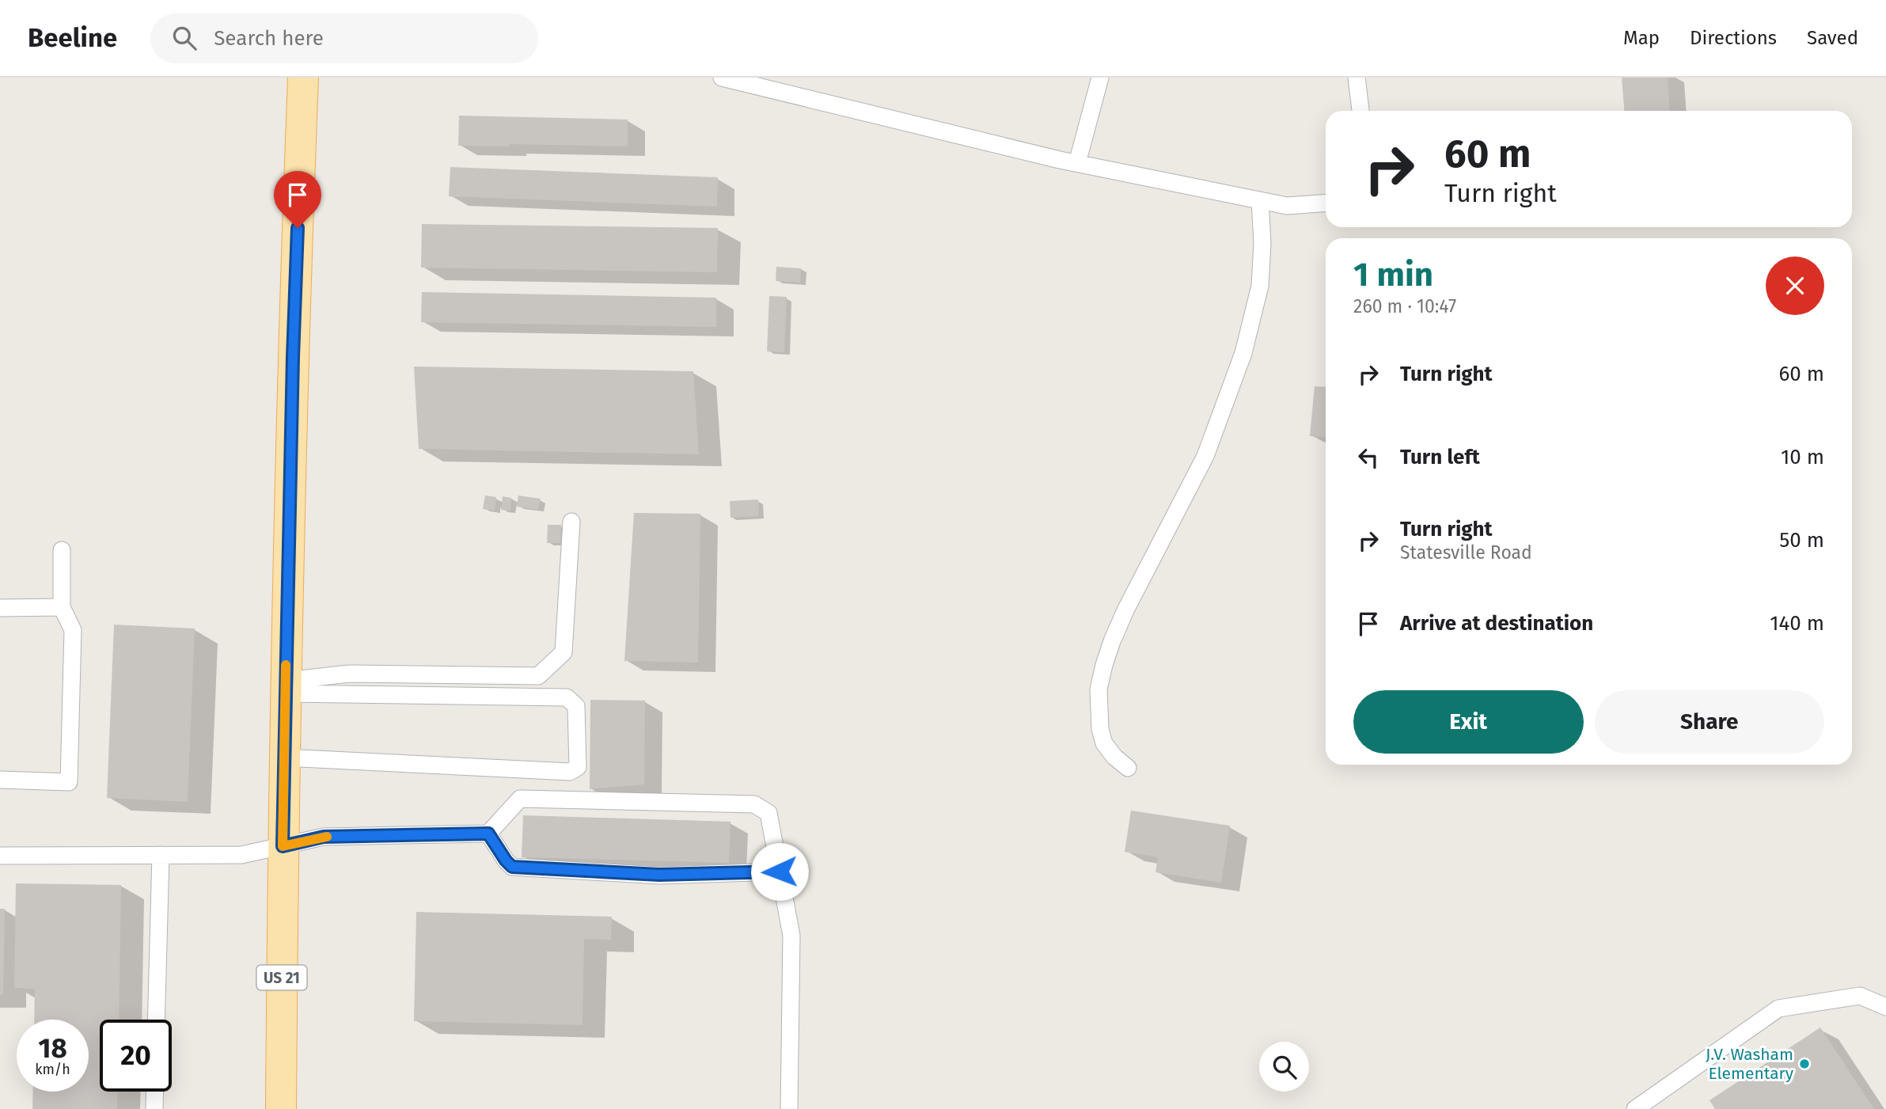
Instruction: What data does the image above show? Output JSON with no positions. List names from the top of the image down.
{
  "streets": {
    "main road": ["US 21"]
  },
  "places": ["J.V. Washam Elementary"],
  "page": {
    "header": "Beeline",
    "search": "Search here",
    "nav": ["Map", "Directions", "Saved"],
    "turn": ["60 m", "Turn right"],
    "heading": ["1 min", "260 m · 10:47"],
    "list": [
      {
        "name": "Turn right",
        "value": "60 m"
      },
      {
        "name": "Turn left",
        "value": "10 m"
      },
      {
        "name": "Turn right",
        "note": "Statesville Road",
        "value": "50 m"
      },
      {
        "name": "Arrive at destination",
        "value": "140 m"
      }
    ],
    "buttons": ["Exit", "Share"],
    "speed": "18 km/h",
    "limit": "20"
  }
}
